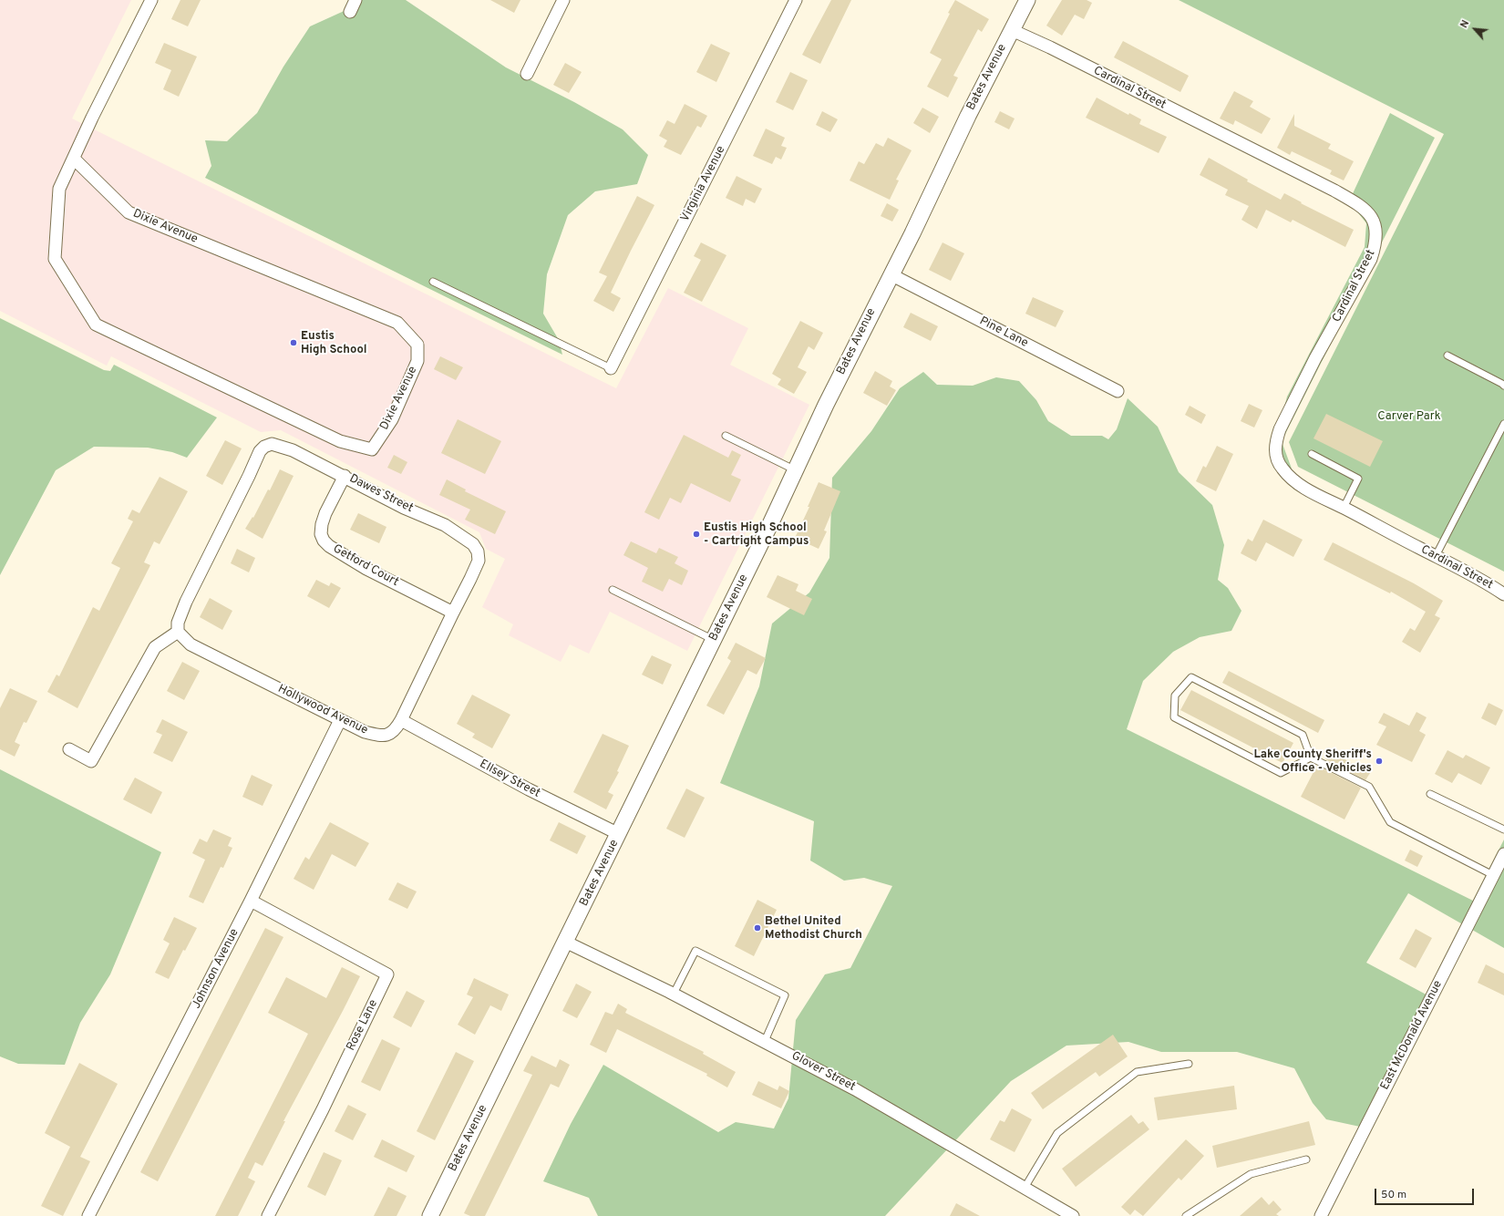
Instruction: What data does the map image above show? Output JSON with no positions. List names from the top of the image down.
{
  "streets": {
    "street": [
      "Bates Avenue",
      "Cardinal Street",
      "Virginia Avenue",
      "Dixie Avenue",
      "Pine Lane",
      "Dawes Street",
      "Getford Court",
      "Hollywood Avenue",
      "Ellsey Street",
      "Johnson Avenue",
      "Rose Lane",
      "East McDonald Avenue",
      "Glover Street"
    ]
  },
  "crossings": [
    ["Bates Avenue", "Cardinal Street"],
    ["Bates Avenue", "Pine Lane"],
    ["Bates Avenue", "Ellsey Street"],
    ["Bates Avenue", "Glover Street"],
    ["Dawes Street", "Getford Court"],
    ["Dawes Street", "Hollywood Avenue"],
    ["Getford Court", "Hollywood Avenue"],
    ["Hollywood Avenue", "Ellsey Street"],
    ["Hollywood Avenue", "Johnson Avenue"],
    ["Johnson Avenue", "Rose Lane"]
  ],
  "parks": ["Carver Park"],
  "places": [
    "Eustis High School",
    "Eustis High School - Cartright Campus",
    "Lake County Sheriff's Office - Vehicles",
    "Bethel United Methodist Church"
  ],
  "scale_bar": "50 m",
  "north": "top left"
}
